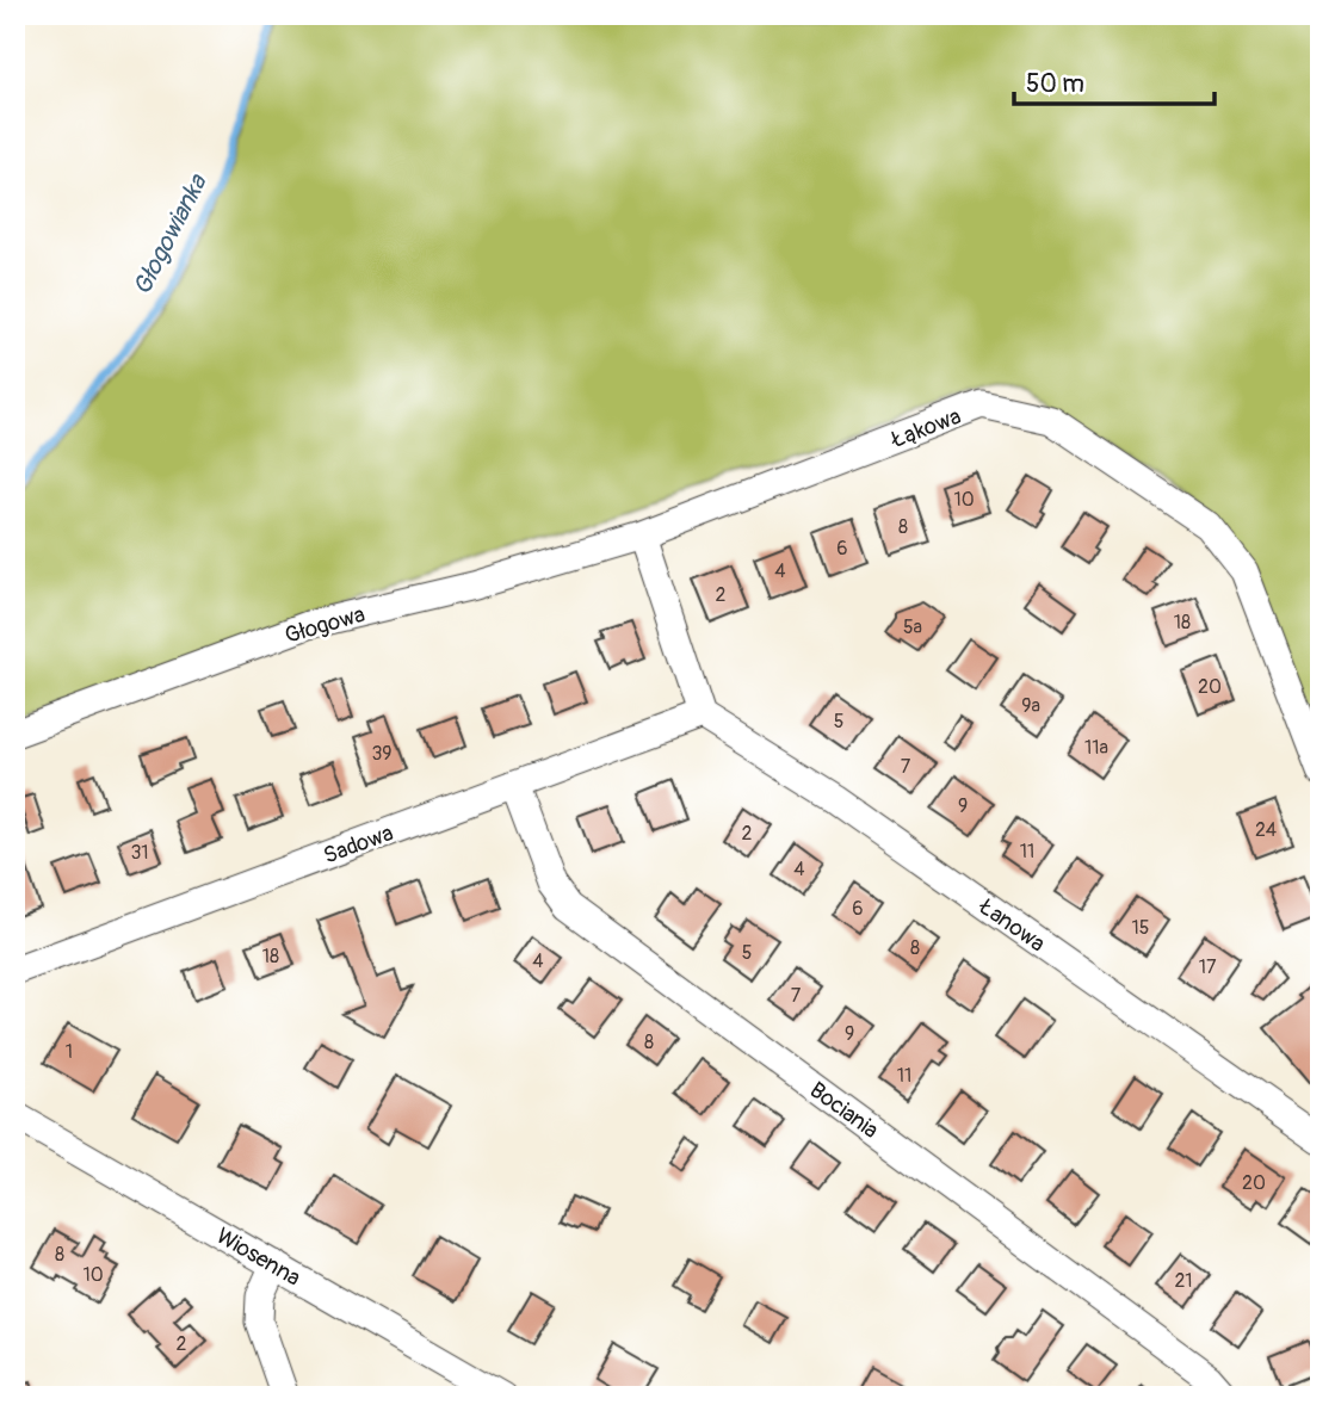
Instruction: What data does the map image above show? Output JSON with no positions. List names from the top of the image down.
{
  "streets": {
    "street": [
      "Łąkowa",
      "Głogowa",
      "Sadowa",
      "Łanowa",
      "Bociania",
      "Wiosenna"
    ]
  },
  "crossings": [
    ["Łąkowa", "Głogowa"],
    ["Sadowa", "Łanowa"],
    ["Sadowa", "Bociania"]
  ],
  "water": ["Głogowianka"],
  "house_numbers": [
    "10",
    "8",
    "6",
    "4",
    "2",
    "18",
    "5a",
    "20",
    "9a",
    "5",
    "11a",
    "39",
    "7",
    "9",
    "24",
    "2",
    "11",
    "31",
    "4",
    "6",
    "15",
    "8",
    "5",
    "18",
    "4",
    "17",
    "7",
    "9",
    "8",
    "1",
    "11",
    "20",
    "8",
    "10",
    "21",
    "2"
  ],
  "scale_bar": "50 m"
}
